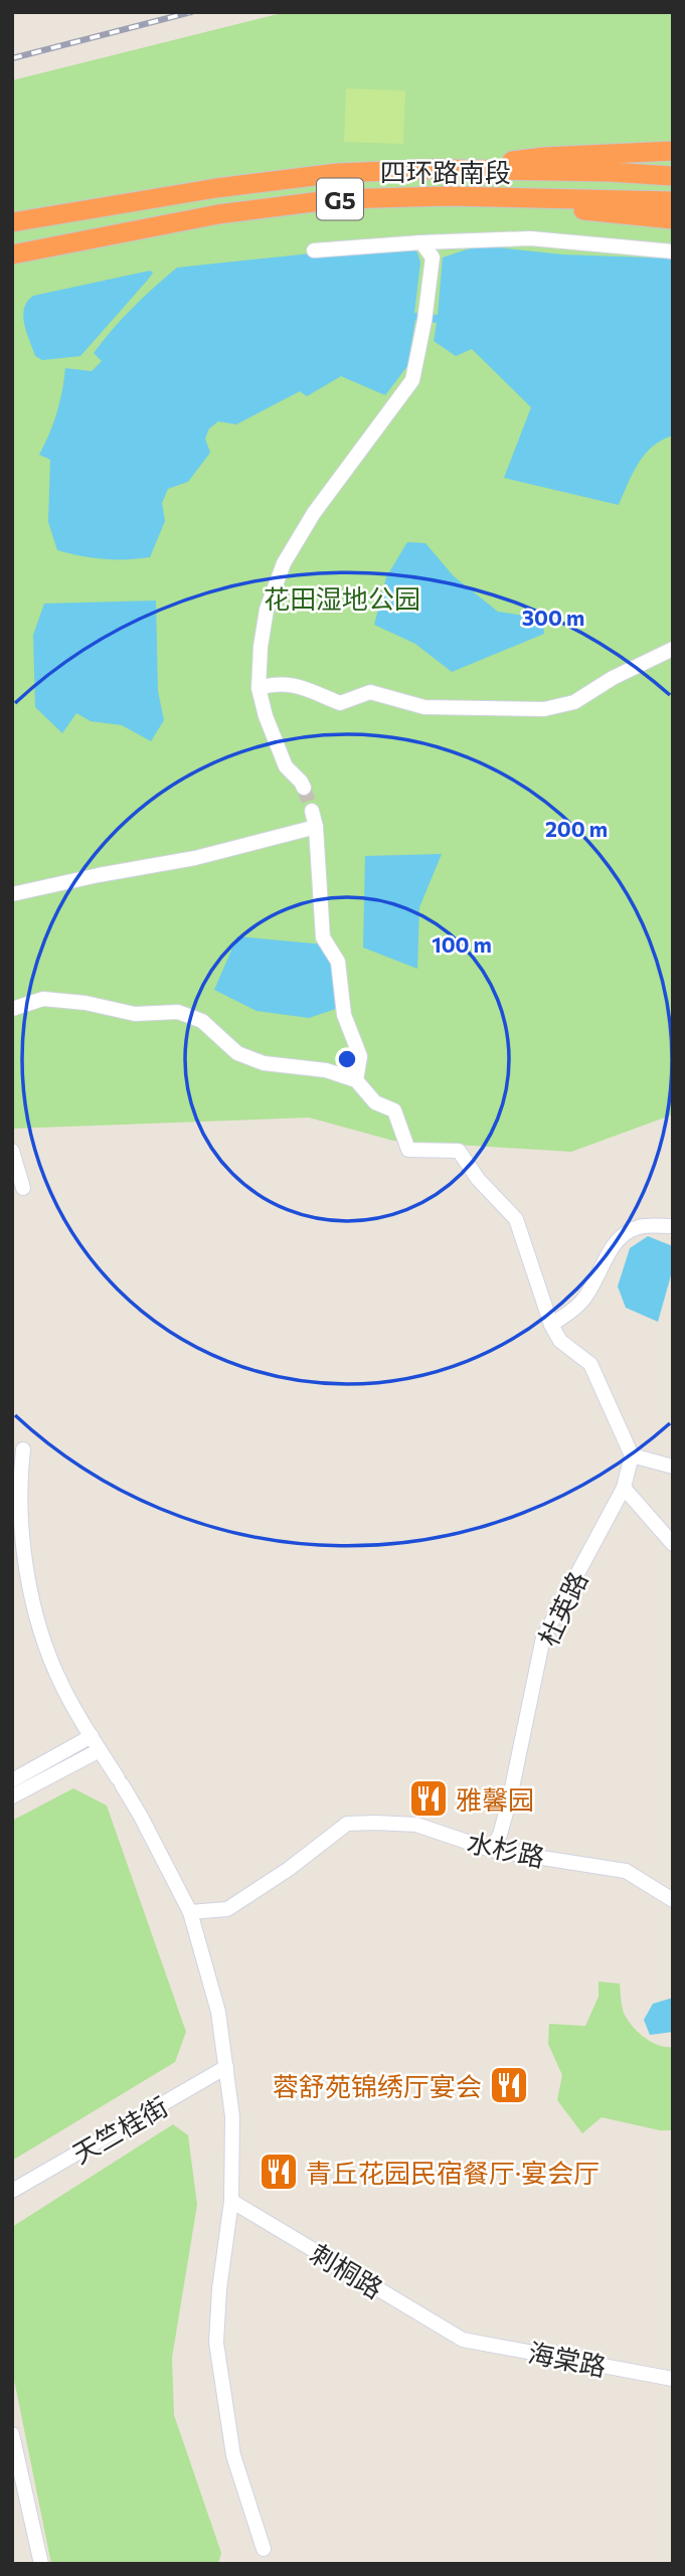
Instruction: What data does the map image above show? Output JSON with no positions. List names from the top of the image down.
{
  "streets": {
    "highway": ["四环路南段", "G5"],
    "street": [
      "杜英路",
      "水杉路",
      "天竺桂街",
      "刺桐路",
      "海棠路"
    ]
  },
  "crossings": [
    ["杜英路", "水杉路"],
    ["刺桐路", "海棠路"]
  ],
  "parks": ["花田湿地公园"],
  "places": {
    "restaurant": ["雅馨园", "蓉舒苑锦绣厅宴会", "青丘花园民宿餐厅·宴会厅"]
  },
  "rings": ["300 m", "200 m", "100 m"]
}
